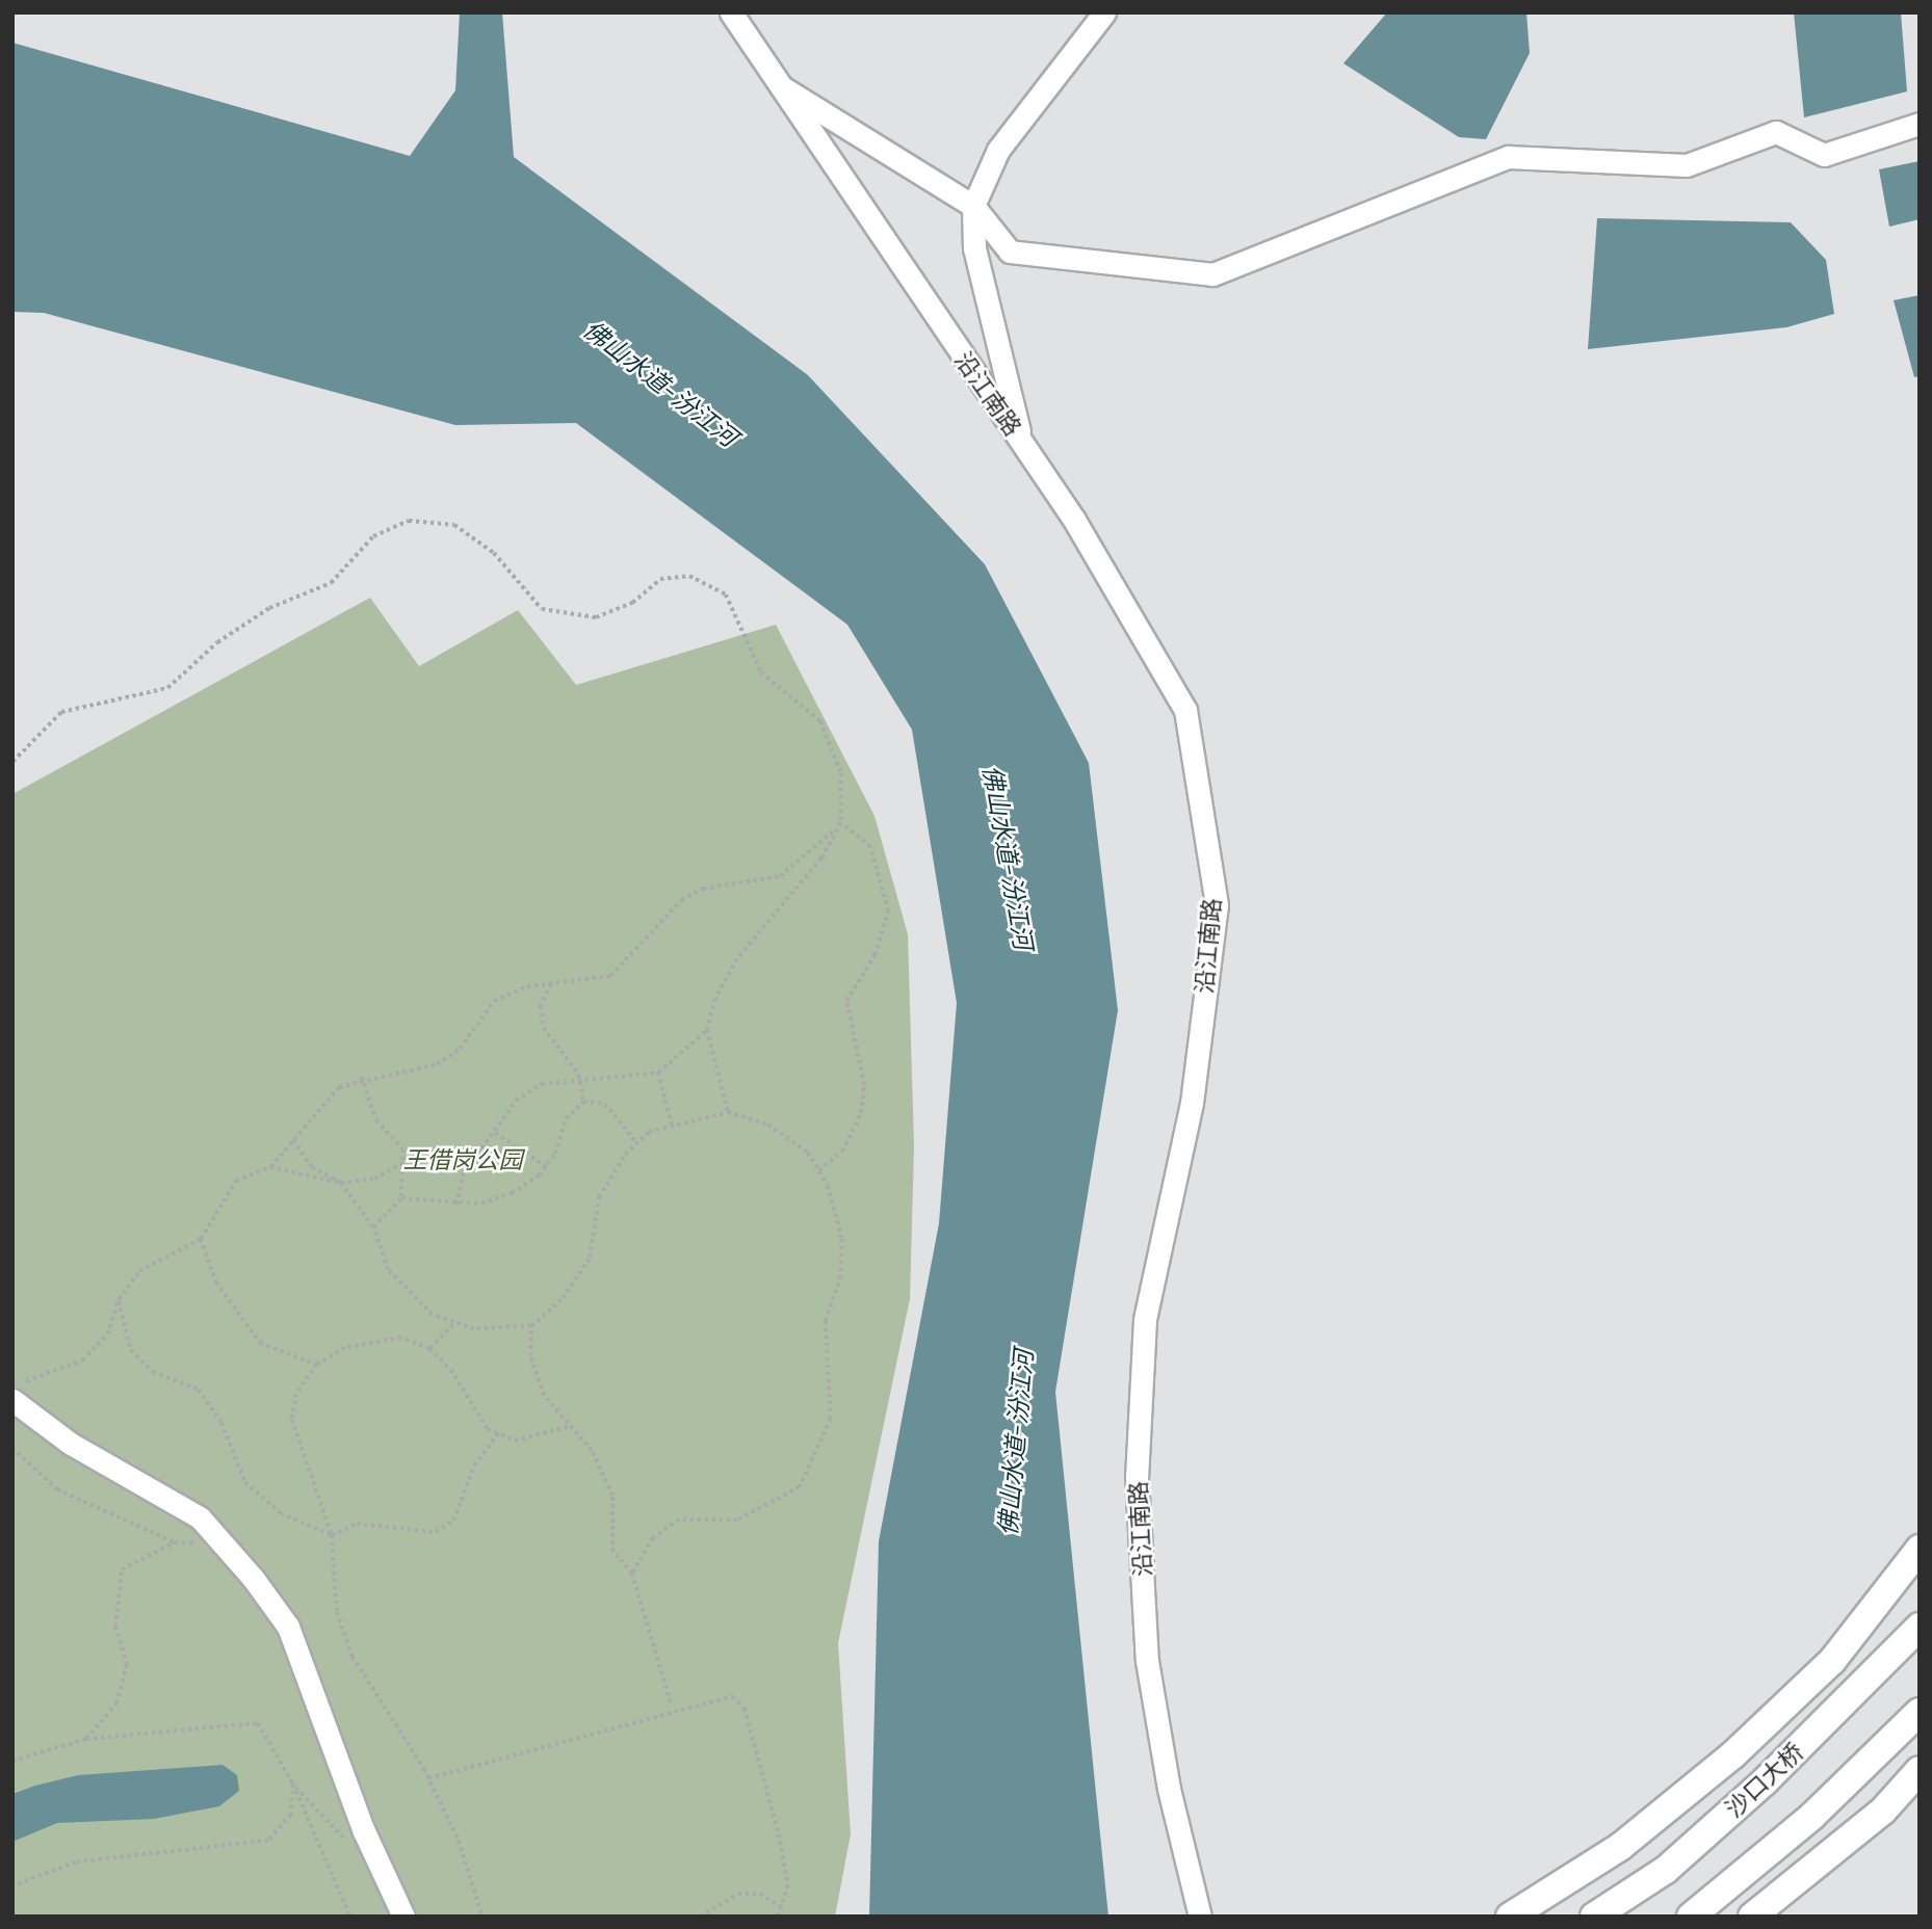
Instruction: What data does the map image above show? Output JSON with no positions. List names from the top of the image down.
{
  "streets": {
    "main road": ["沙口大桥"],
    "street": ["沿江南路"]
  },
  "water": ["佛山水道-汾江河"],
  "parks": ["王借岗公园"]
}
